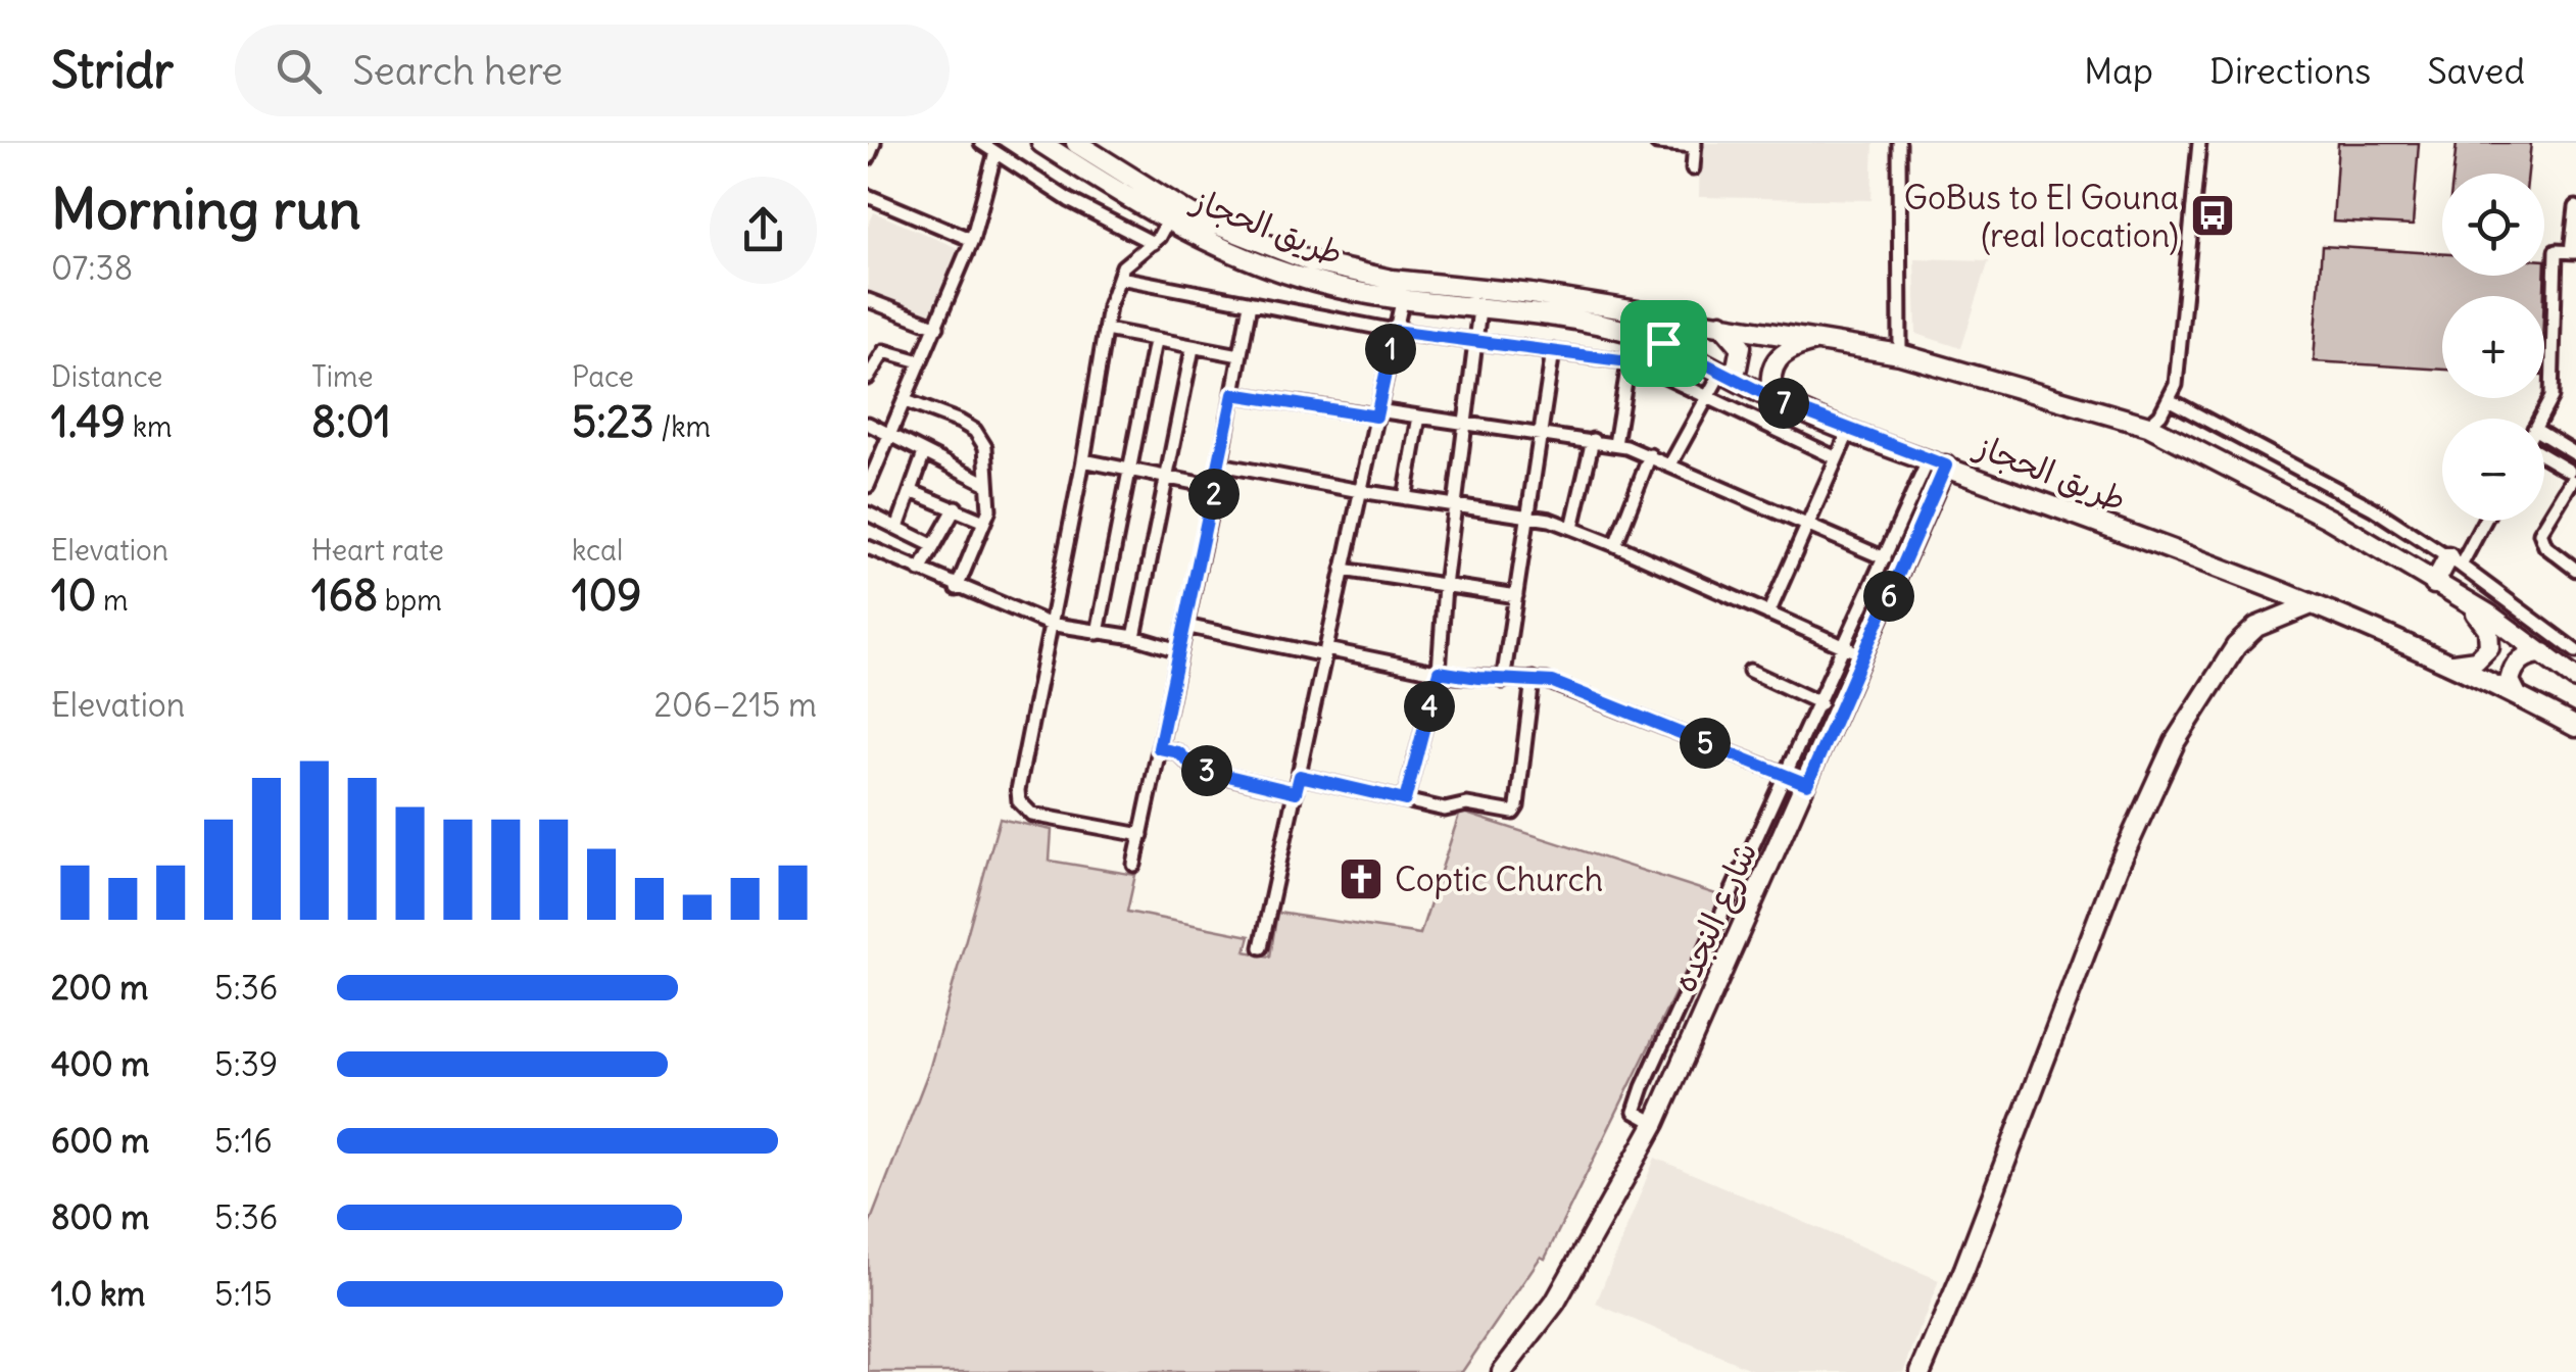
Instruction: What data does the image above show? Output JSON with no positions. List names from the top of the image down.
{
  "streets": {
    "main road": ["طريق الحجاز", "شارع النجده"]
  },
  "crossings": [
    ["طريق الحجاز", "شارع النجده"]
  ],
  "places": {
    "bus stop": ["GoBus to El Gouna (real location)"],
    "church": ["Coptic Church"]
  },
  "page": {
    "header": "Stridr",
    "search": "Search here",
    "nav": ["Map", "Directions", "Saved"],
    "heading": ["Morning run", "07:38"],
    "map_buttons": ["+", "−"],
    "stats": [
      ["Distance", "1.49 km"],
      ["Time", "8:01"],
      ["Pace", "5:23 /km"],
      ["Elevation", "10 m"],
      ["Heart rate", "168 bpm"],
      ["kcal", "109"]
    ],
    "pins": [
      "1",
      "7",
      "2",
      "6",
      "4",
      "5",
      "3"
    ],
    "chart": ["Elevation", "206–215 m"],
    "list": [
      {
        "name": "200 m",
        "note": "5:36"
      },
      {
        "name": "400 m",
        "note": "5:39"
      },
      {
        "name": "600 m",
        "note": "5:16"
      },
      {
        "name": "800 m",
        "note": "5:36"
      },
      {
        "name": "1.0 km",
        "note": "5:15"
      }
    ]
  }
}
